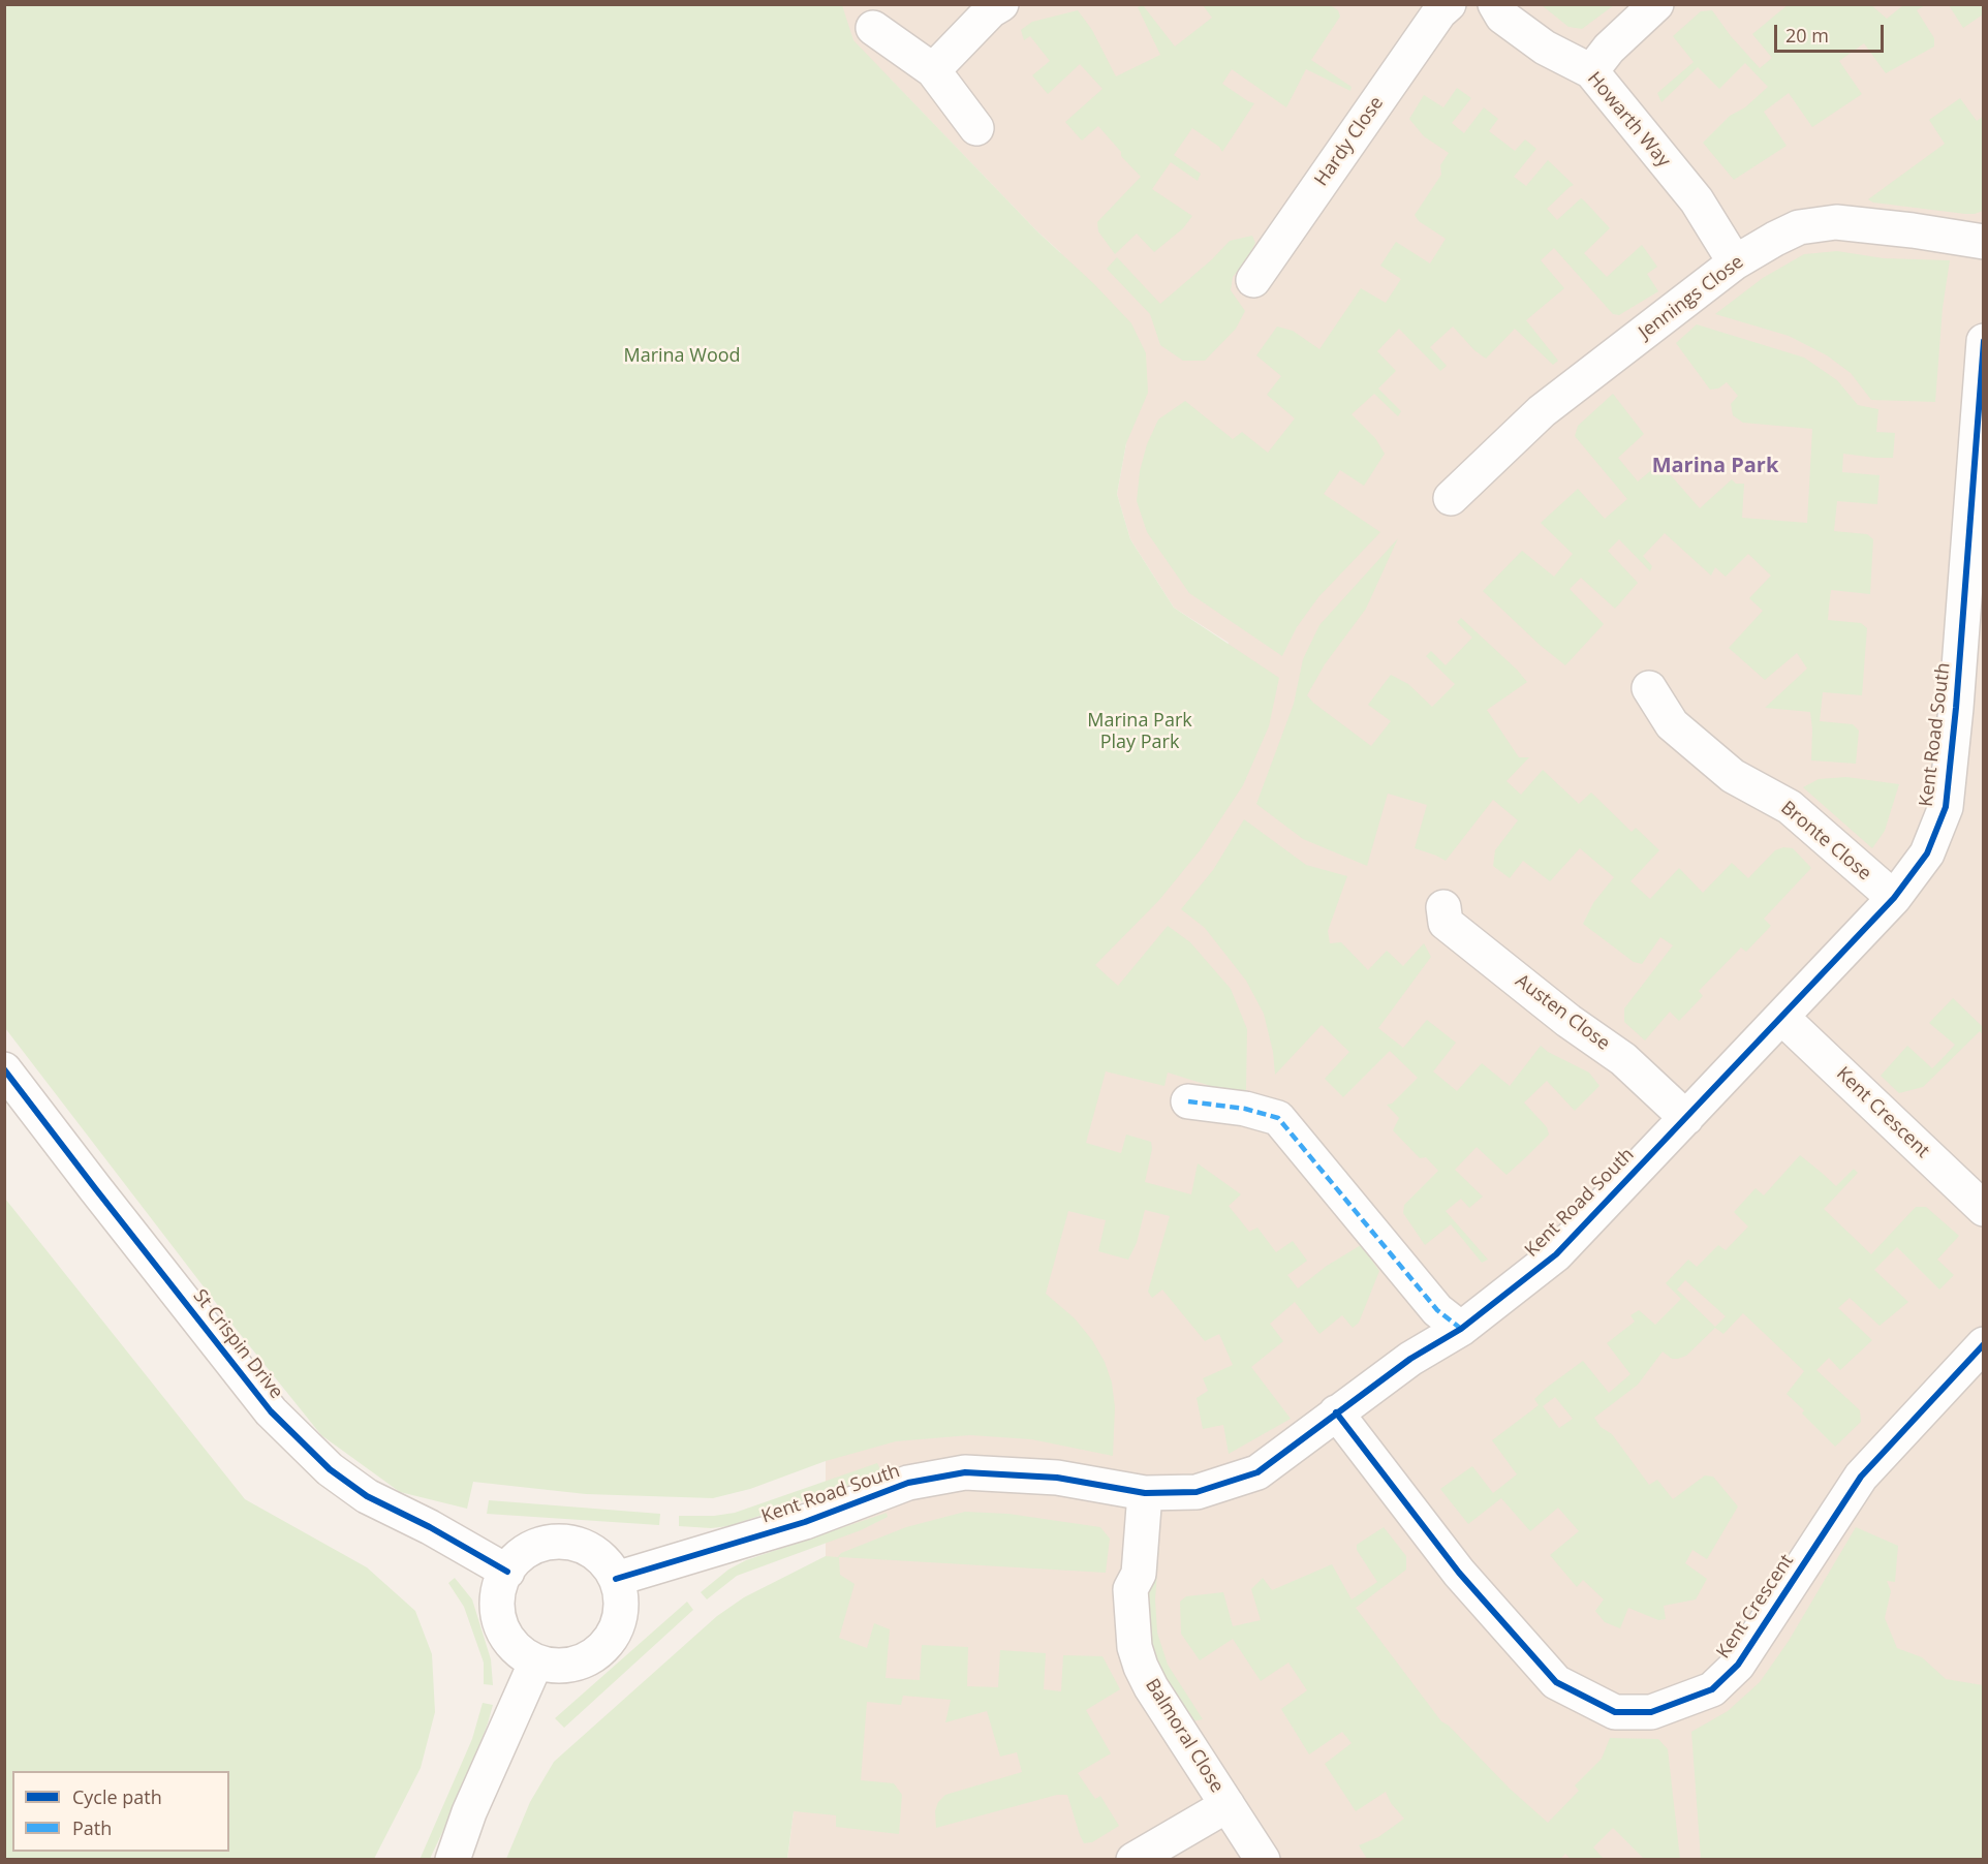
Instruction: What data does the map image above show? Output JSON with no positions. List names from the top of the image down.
{
  "streets": {
    "street": [
      "Howarth Way",
      "Hardy Close",
      "Jennings Close",
      "Kent Road South",
      "Bronte Close",
      "Austen Close",
      "Kent Crescent",
      "St Crispin Drive",
      "Balmoral Close"
    ]
  },
  "crossings": [
    ["Howarth Way", "Jennings Close"],
    ["Kent Road South", "Bronte Close"],
    ["Kent Road South", "Austen Close"],
    ["Kent Road South", "Kent Crescent"],
    ["Kent Road South", "St Crispin Drive"],
    ["Kent Road South", "Balmoral Close"]
  ],
  "districts": ["Marina Park"],
  "parks": ["Marina Wood", "Marina Park Play Park"],
  "legend": ["Cycle path", "Path"],
  "scale_bar": "20 m"
}
